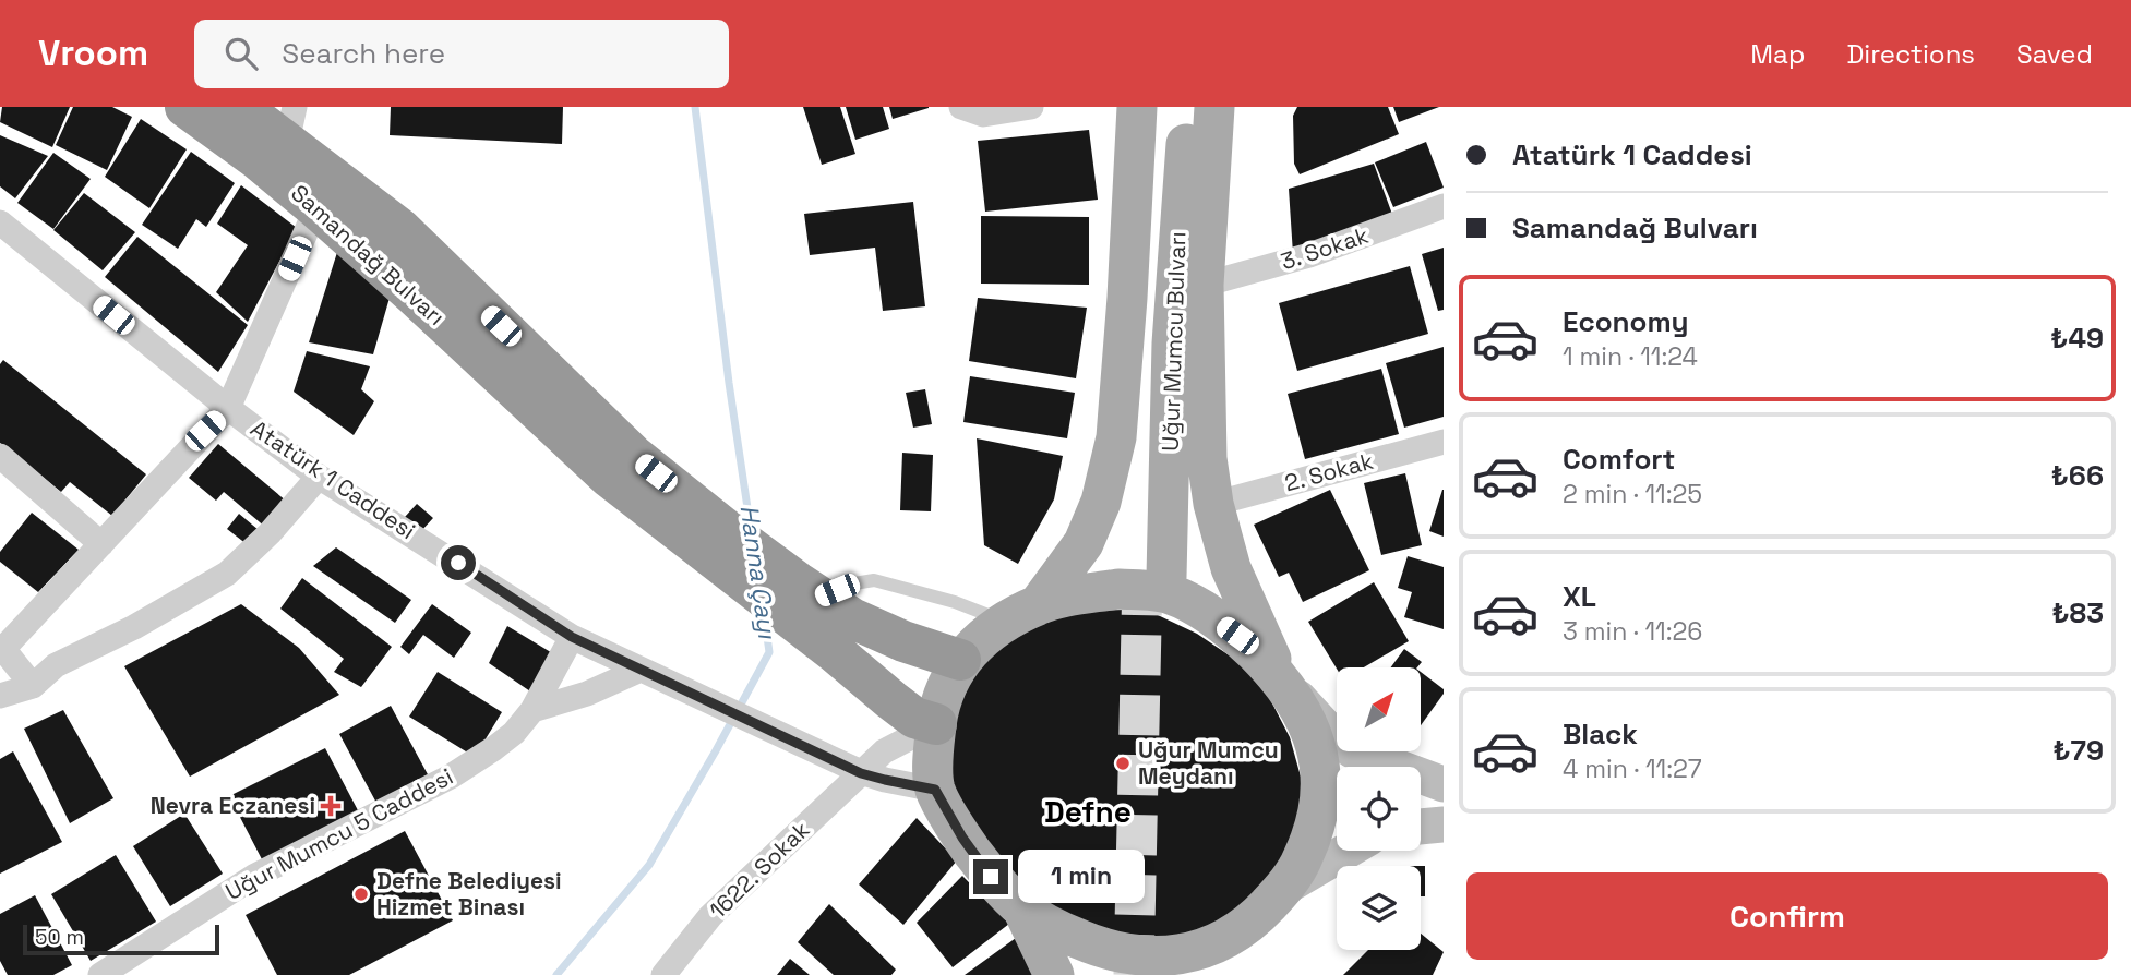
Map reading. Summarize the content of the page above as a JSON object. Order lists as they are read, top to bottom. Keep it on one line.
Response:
{"streets":{"highway":["Samandağ Bulvarı"],"main road":["Uğur Mumcu Bulvarı"],"street":["3. Sokak","2. Sokak","Atatürk 1 Caddesi","Uğur Mumcu 5 Caddesi","1622. Sokak"]},"crossings":[["Atatürk 1 Caddesi","Uğur Mumcu 5 Caddesi"],["Atatürk 1 Caddesi","1622. Sokak"]],"districts":["Defne"],"water":["Hanna Çayı"],"places":{"other":["Uğur Mumcu Meydanı","Defne Belediyesi Hizmet Binası"],"health":["Nevra Eczanesi"]},"scale_bar":"50 m","north":"top right","page":{"header":"Vroom","search":"Search here","nav":["Map","Directions","Saved"],"banner":["Atatürk 1 Caddesi","Samandağ Bulvarı"],"list":[{"name":"Economy","note":"1 min · 11:24","value":"₺49"},{"name":"Comfort","note":"2 min · 11:25","value":"₺66"},{"name":"XL","note":"3 min · 11:26","value":"₺83"},{"name":"Black","note":"4 min · 11:27","value":"₺79"}],"bubble":"1 min","buttons":"Confirm","scale":"50 m"}}
